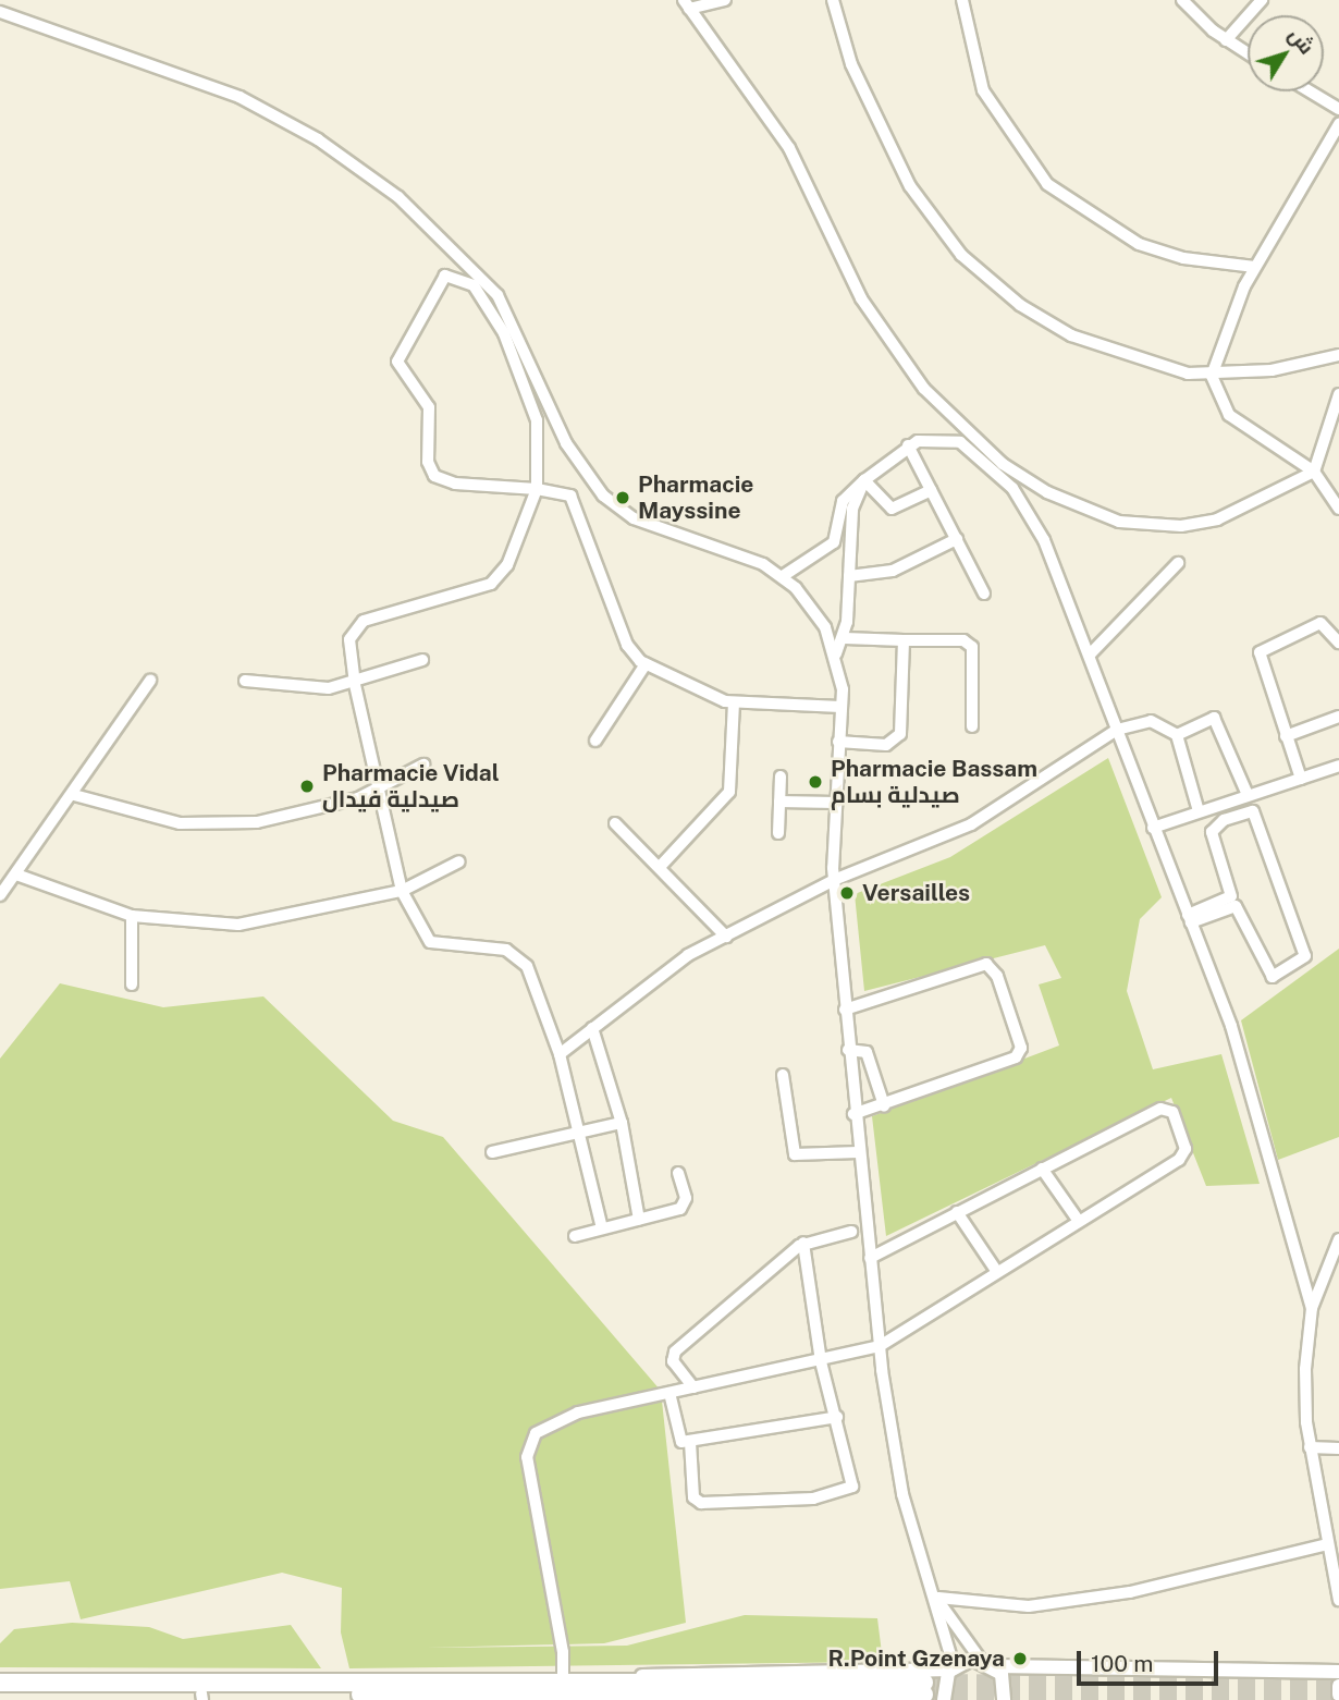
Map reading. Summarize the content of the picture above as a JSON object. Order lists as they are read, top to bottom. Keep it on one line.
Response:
{"places":["Pharmacie Mayssine","Pharmacie Bassam صيدلية بسام","Pharmacie Vidal صيدلية فيدال","Versailles","R.Point Gzenaya"],"scale_bar":"100 m","north":"top right"}
